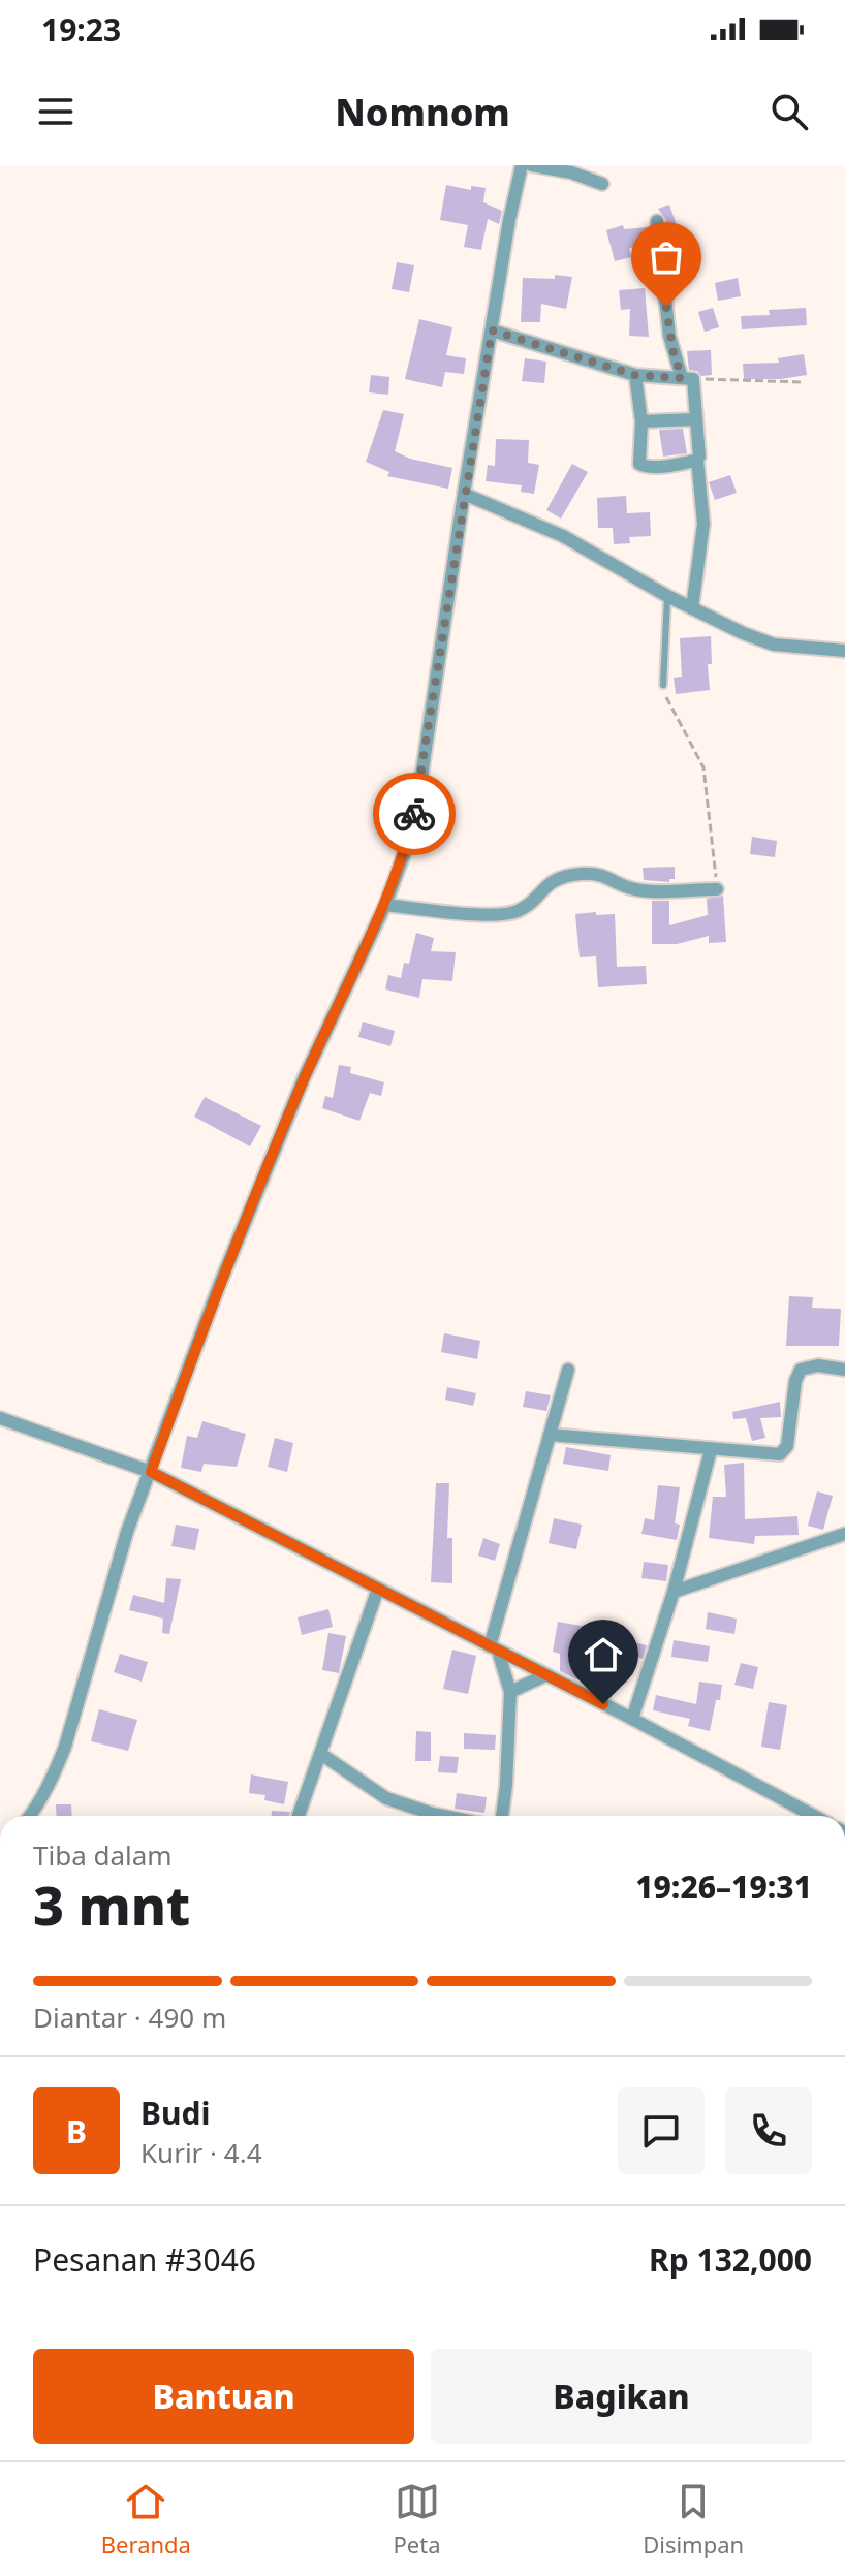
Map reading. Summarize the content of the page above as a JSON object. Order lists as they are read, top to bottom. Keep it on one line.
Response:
{"page":{"status":"19:23","header":"Nomnom","heading":["3 mnt","Tiba dalam","19:26–19:31"],"panel":["Budi","Kurir · 4.4","Pesanan #3046","Rp 132,000"],"bar":"Diantar · 490 m","round":"B","buttons":["Bantuan","Bagikan"],"tabs":["Beranda","Peta","Disimpan"]}}
